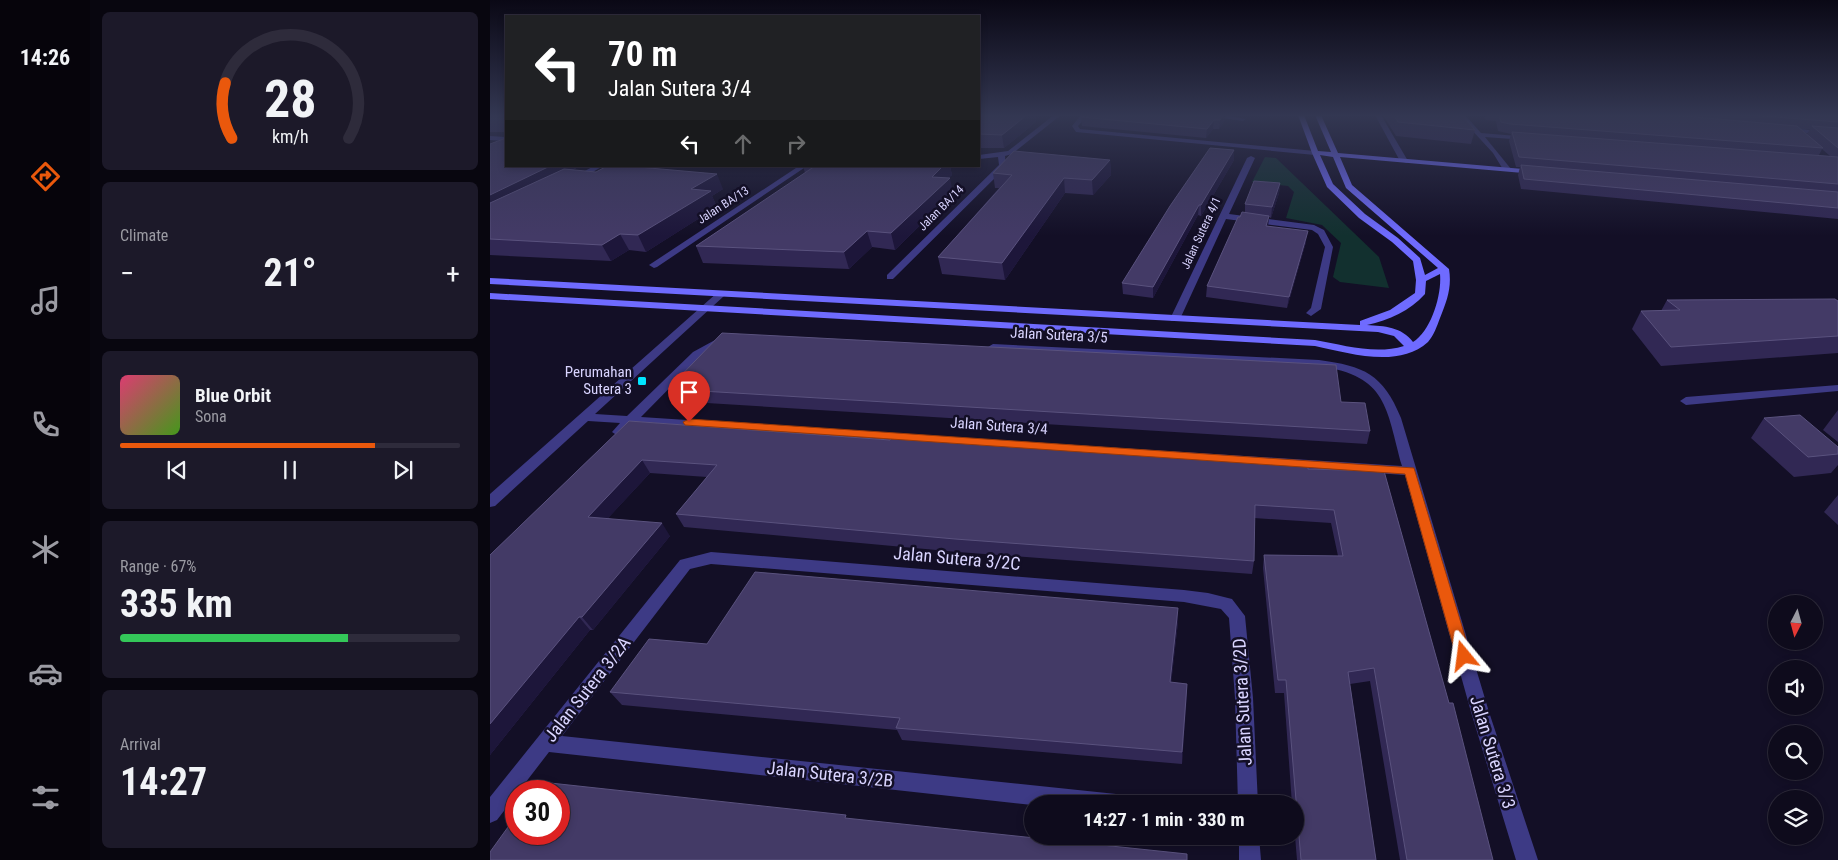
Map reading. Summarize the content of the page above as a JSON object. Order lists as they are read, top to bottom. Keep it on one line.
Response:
{"streets":{"street":["Jalan BA/13","Jalan BA/14","Jalan Sutera 4/1","Jalan Sutera 3/5","Jalan Sutera 3/4","Jalan Sutera 3/2C","Jalan Sutera 3/2A","Jalan Sutera 3/2D","Jalan Sutera 3/3","Jalan Sutera 3/2B"]},"crossings":[["Jalan Sutera 3/5","Jalan Sutera 3/3"],["Jalan Sutera 3/4","Jalan Sutera 3/3"],["Jalan Sutera 3/2C","Jalan Sutera 3/2A"],["Jalan Sutera 3/2C","Jalan Sutera 3/2D"],["Jalan Sutera 3/2A","Jalan Sutera 3/2B"]],"places":{"transit":["Perumahan Sutera 3"]},"north":"bottom","page":{"tabs":"14:26","turn":["70 m","Jalan Sutera 3/4"],"tile":["Climate",["Range · 67%","335 km"],["Arrival","14:27"]],"heat":["−","21°","+"],"song":["Blue Orbit","Sona"],"limit":"30","trip":"14:27 · 1 min · 330 m","gauge":["28","km/h"]}}
